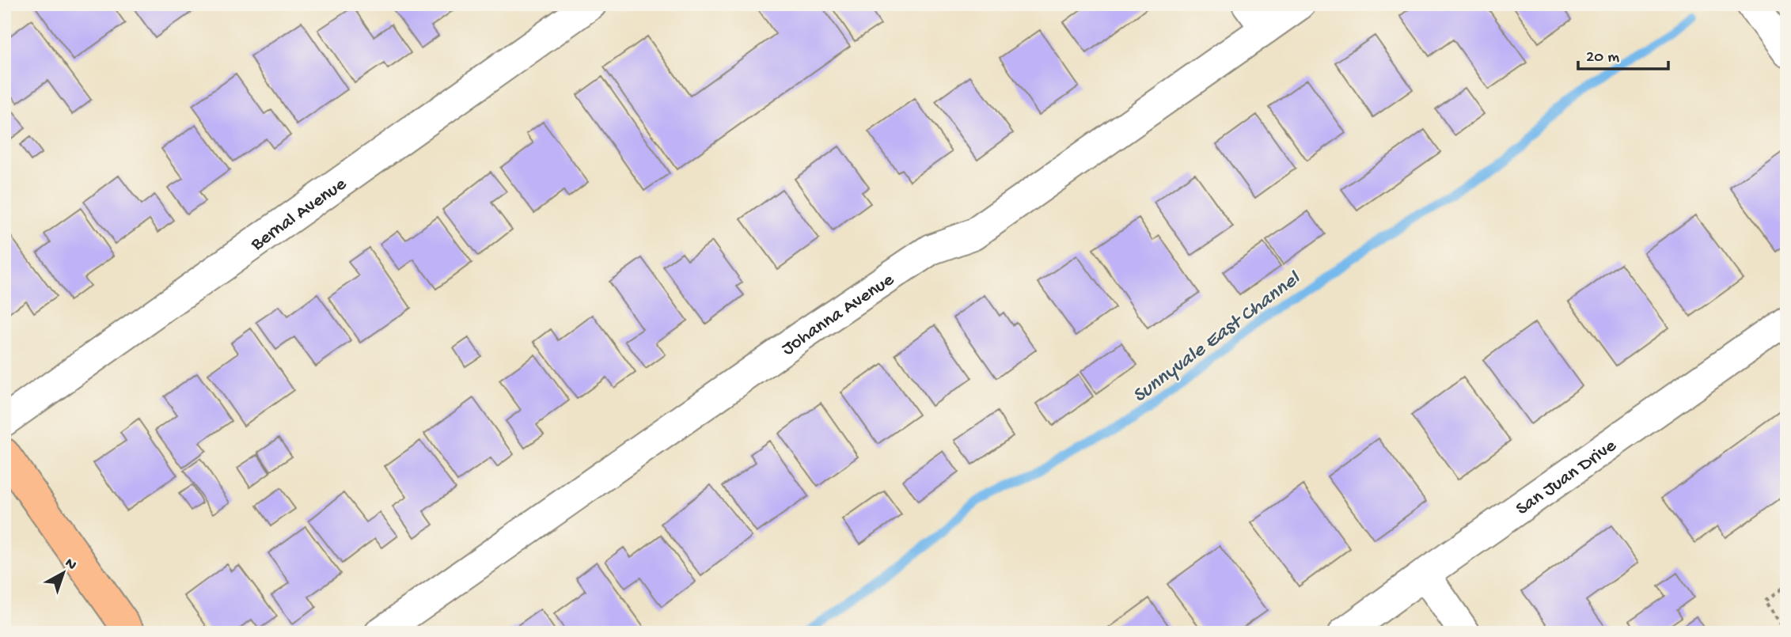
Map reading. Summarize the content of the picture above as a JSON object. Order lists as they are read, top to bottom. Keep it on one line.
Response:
{"streets":{"street":["Bernal Avenue","Johanna Avenue","San Juan Drive"]},"water":["Sunnyvale East Channel"],"scale_bar":"20 m","north":"top right"}
